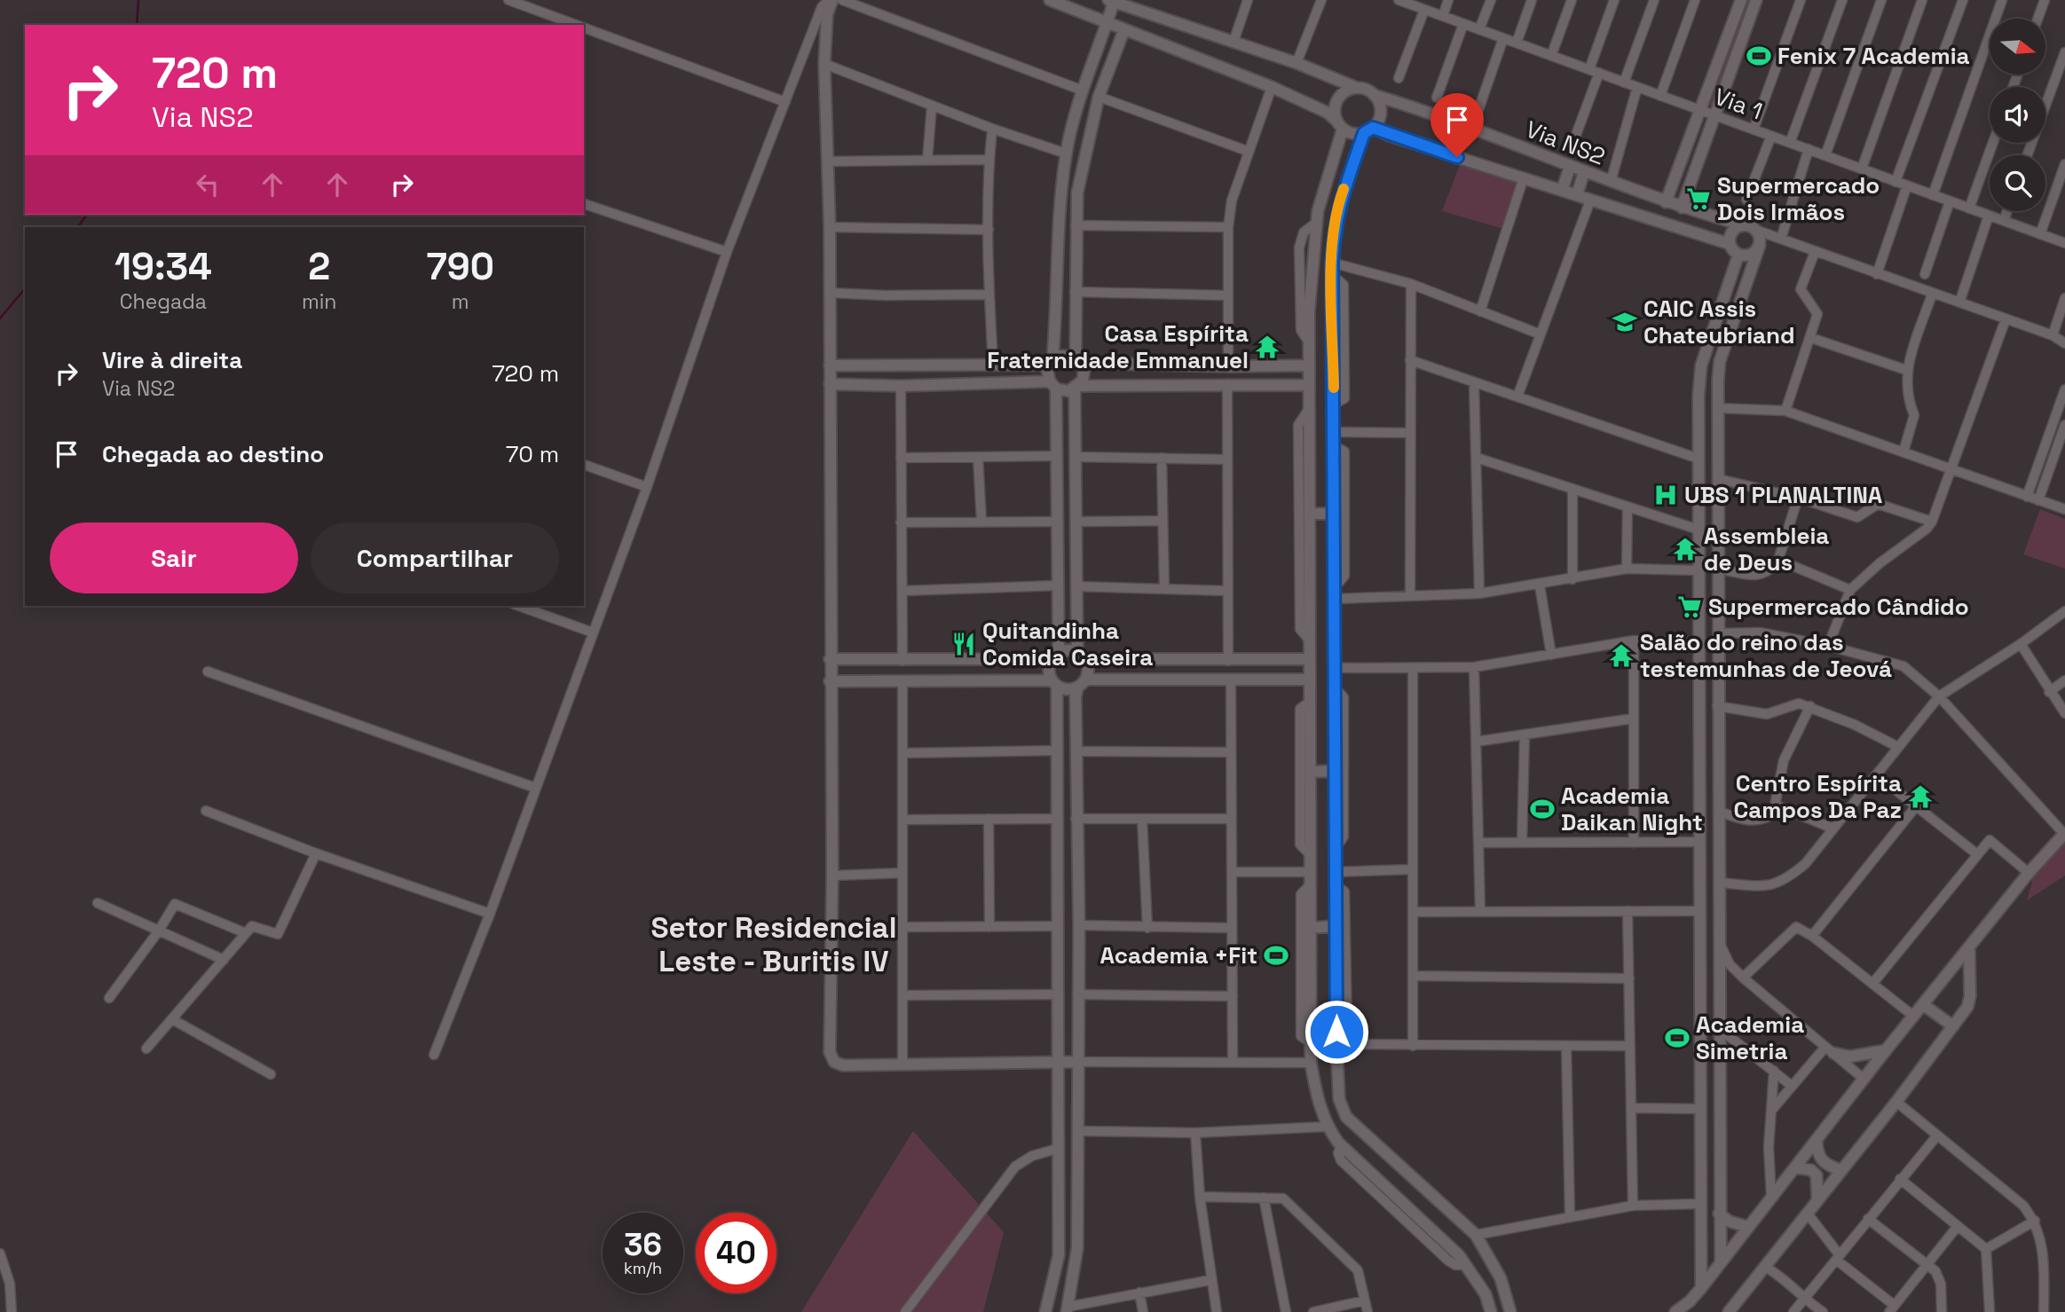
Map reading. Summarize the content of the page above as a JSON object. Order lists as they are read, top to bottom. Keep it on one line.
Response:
{"streets":{"street":["Via 1","Via NS2"]},"districts":["Setor Residencial Leste - Buritis IV"],"places":{"sports":["Fenix 7 Academia","Academia Daikan Night","Academia +Fit","Academia Simetria"],"supermarket":["Supermercado Dois Irmãos","Supermercado Cândido"],"school or university":["CAIC Assis Chateubriand"],"temple":["Casa Espírita Fraternidade Emmanuel","Assembleia de Deus","Salão do reino das testemunhas de Jeová","Centro Espírita Campos Da Paz"],"hospital":["UBS 1 PLANALTINA"],"restaurant":["Quitandinha Comida Caseira"]},"north":"right","page":{"turn":["720 m","Via NS2"],"eta":["19:34","Chegada","2","min","790","m"],"list":[{"name":"Vire à direita","note":"Via NS2","value":"720 m"},{"name":"Chegada ao destino","value":"70 m"}],"buttons":["Sair","Compartilhar"],"speed":"36 km/h","limit":"40"}}
